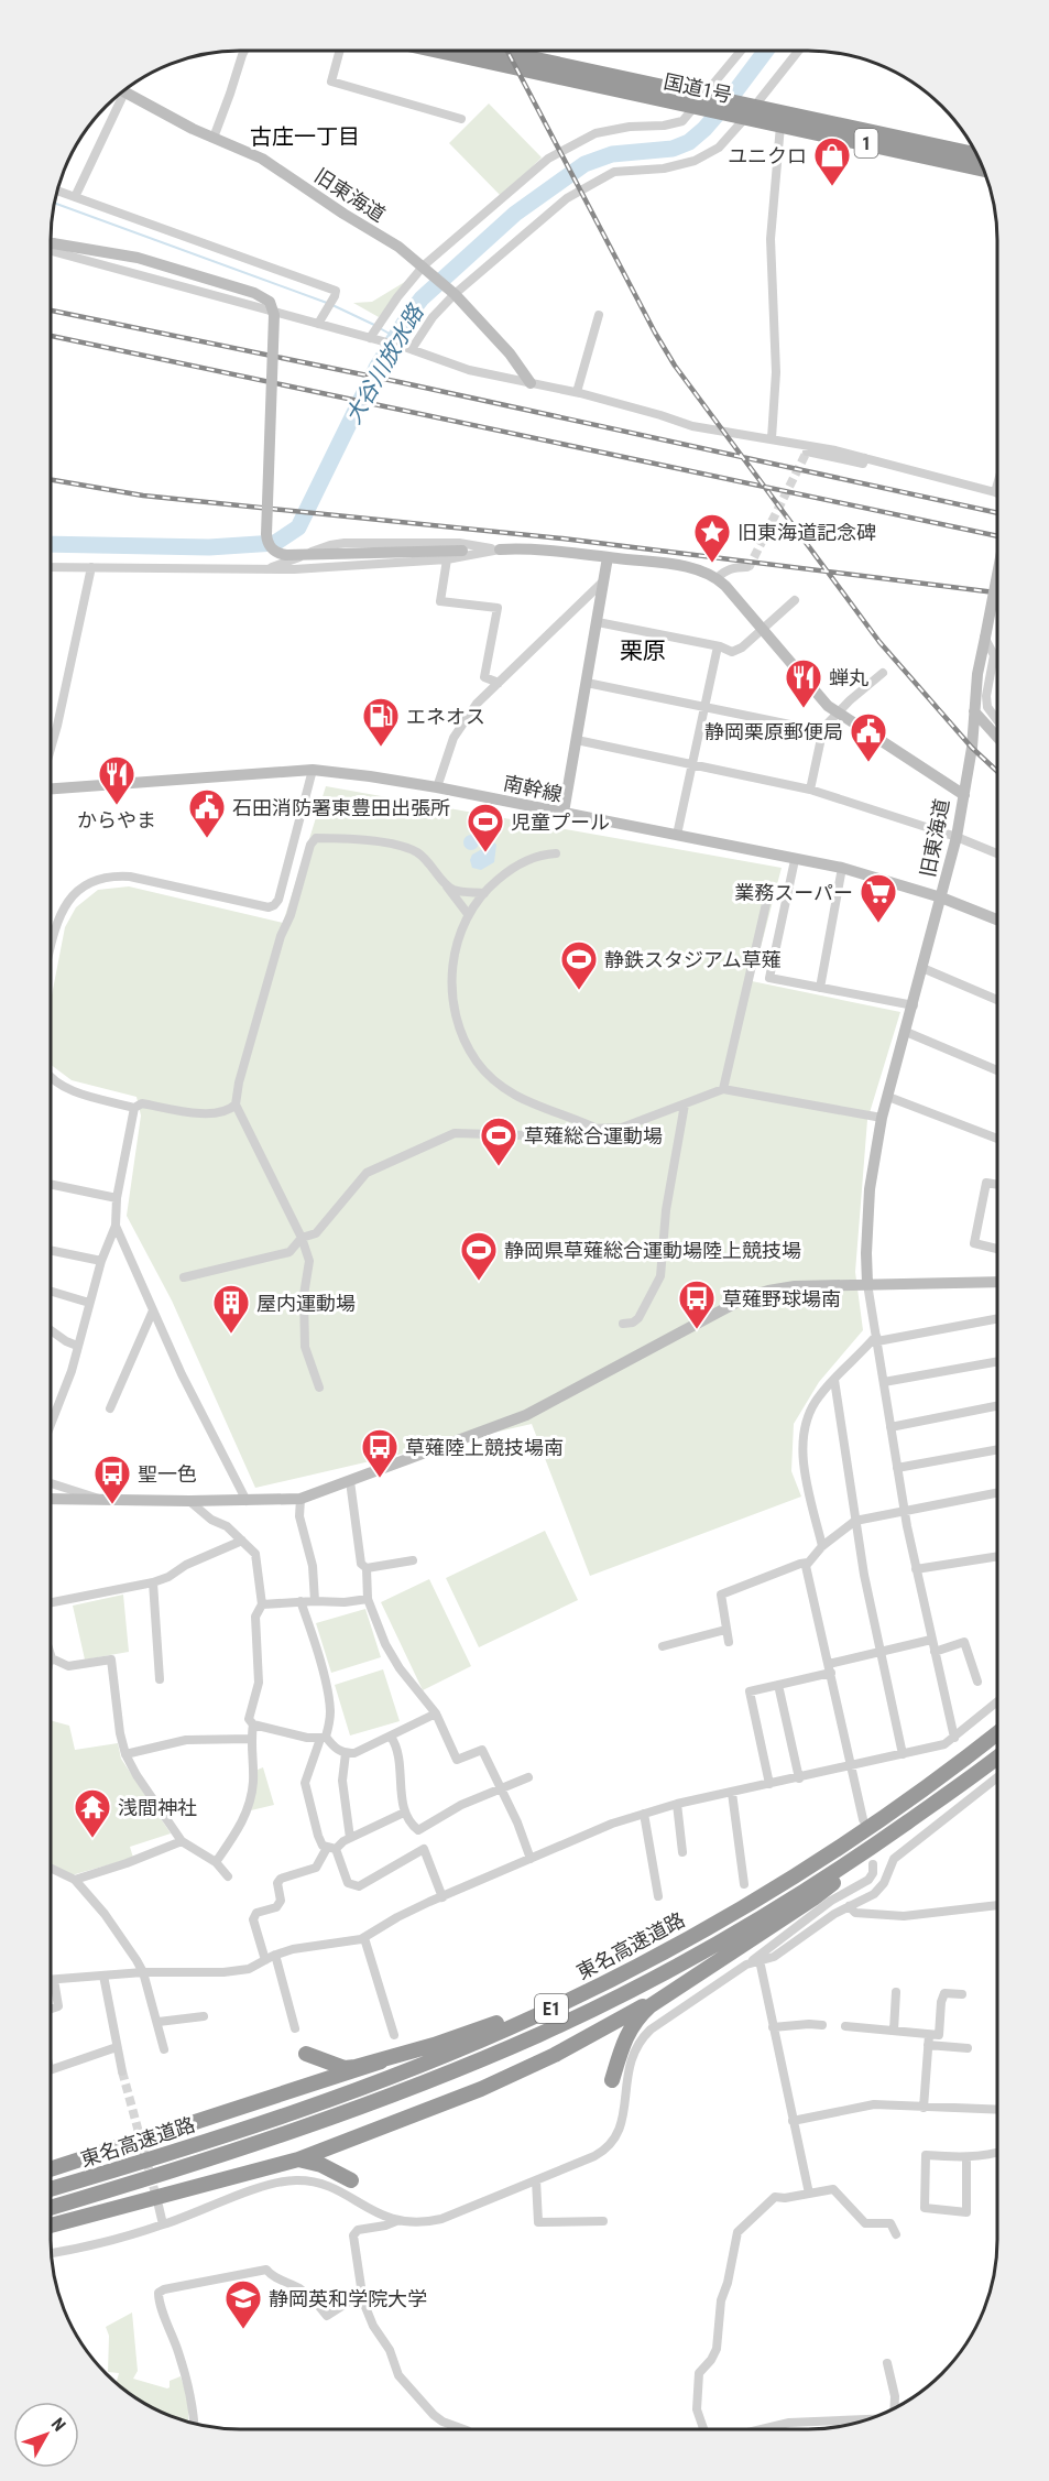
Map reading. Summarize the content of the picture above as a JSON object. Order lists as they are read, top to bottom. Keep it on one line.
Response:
{"streets":{"highway":["国道1号","1","東名高速道路","E1"],"street":["旧東海道","南幹線"]},"crossings":[["旧東海道","南幹線"]],"districts":["古庄一丁目","栗原"],"water":["大谷川放水路"],"places":{"shop":["ユニクロ"],"place":["旧東海道記念碑"],"restaurant":["蝉丸","からやま"],"fuel station":["エネオス"],"public building":["静岡栗原郵便局","石田消防署東豊田出張所"],"sports":["児童プール","静鉄スタジアム草薙","草薙総合運動場","静岡県草薙総合運動場陸上競技場"],"supermarket":["業務スーパー"],"bus stop":["草薙野球場南","草薙陸上競技場南","聖一色"],"building":["屋内運動場"],"temple":["浅間神社"],"school or university":["静岡英和学院大学"]},"north":"top right"}
